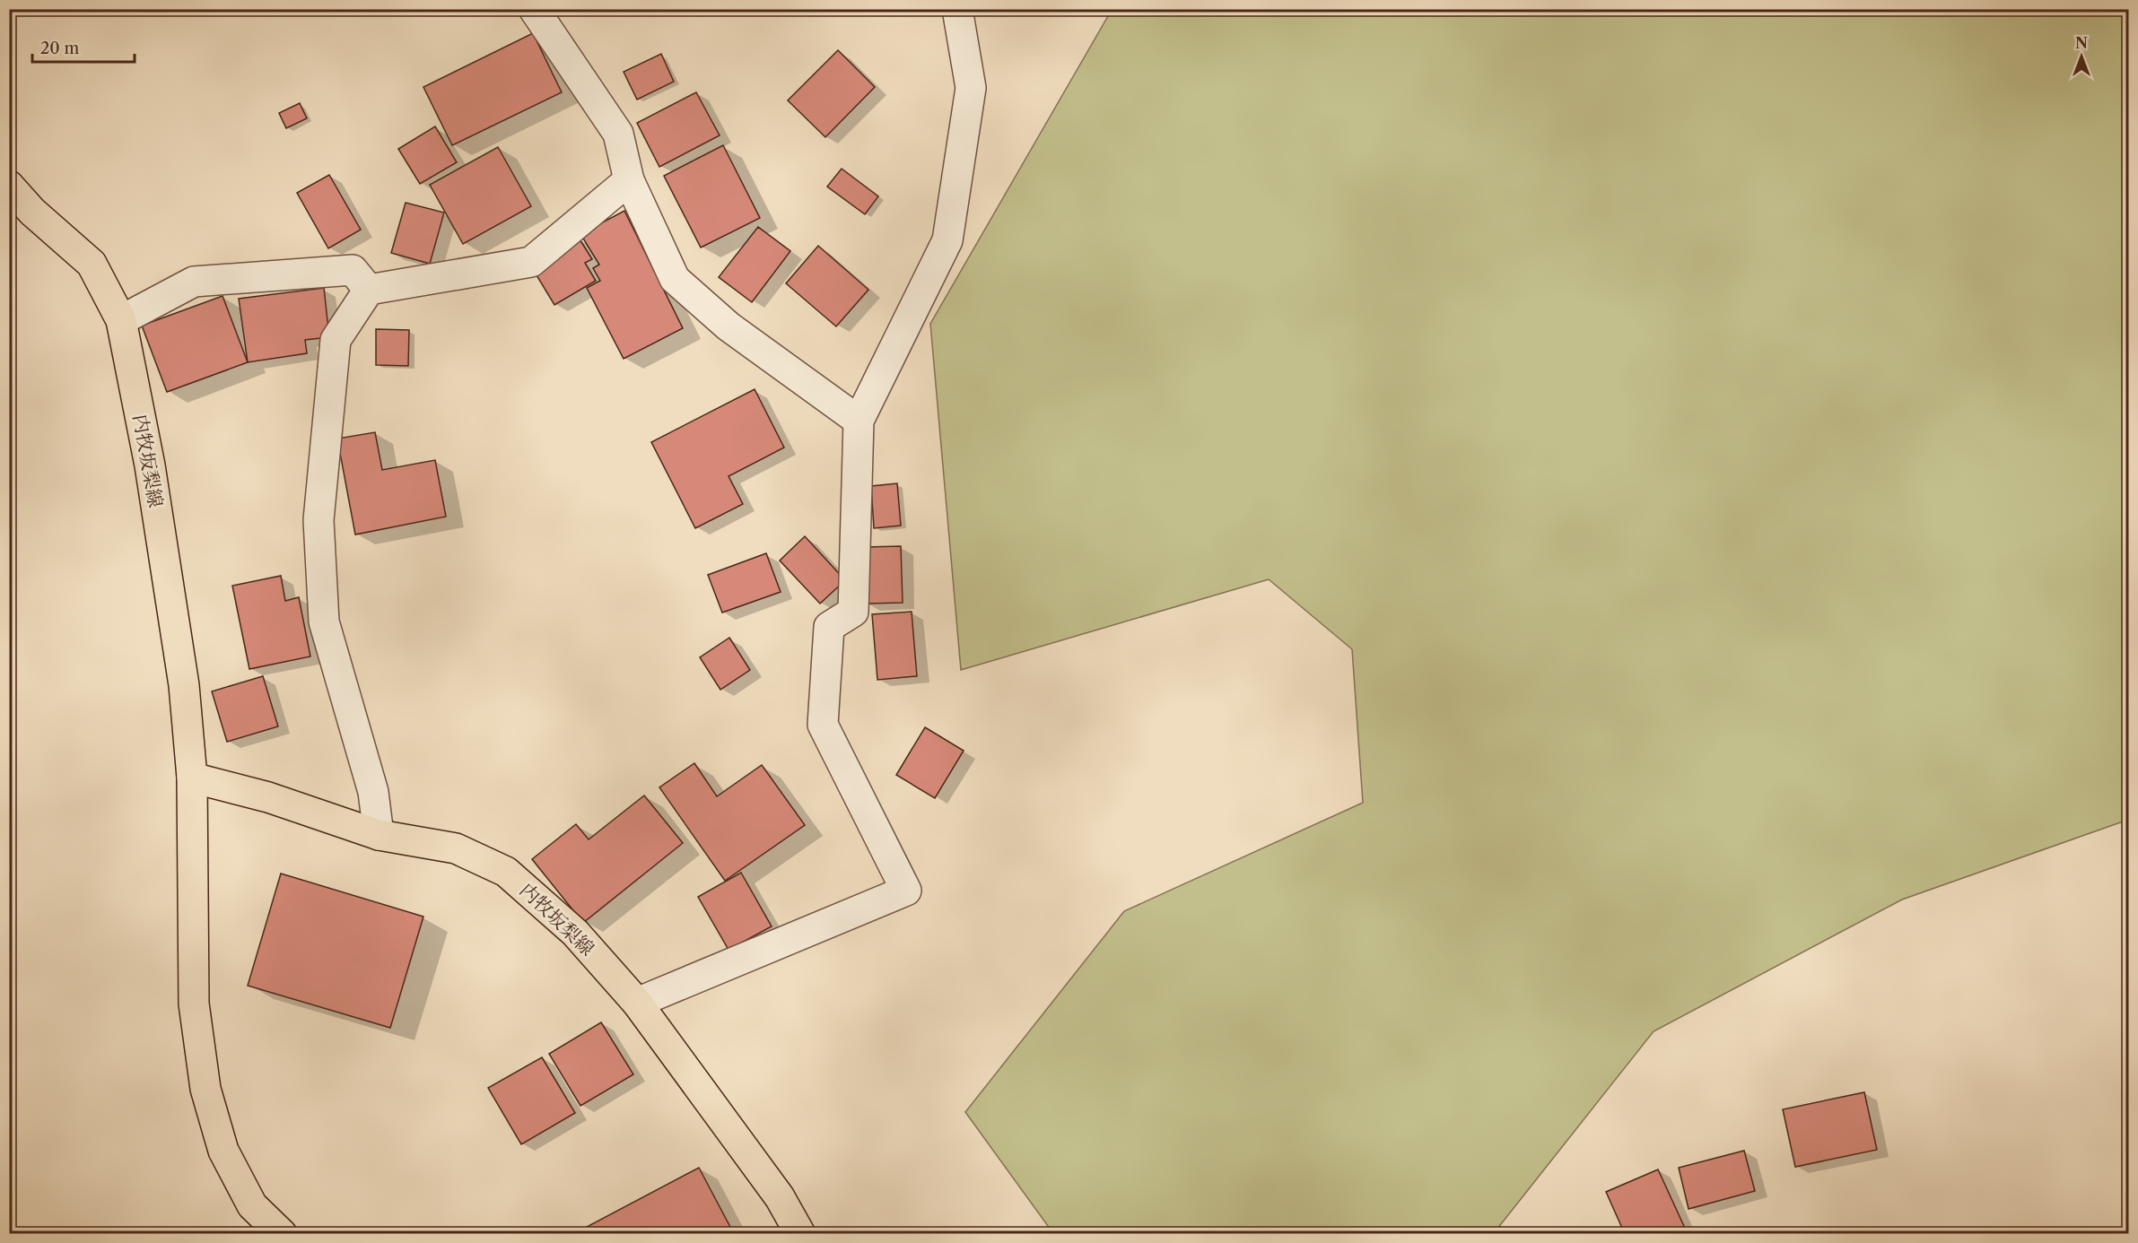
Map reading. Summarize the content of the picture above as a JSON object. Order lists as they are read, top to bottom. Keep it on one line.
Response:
{"streets":{"main road":["内牧坂梨線"]},"scale_bar":"20 m","north":"top"}
